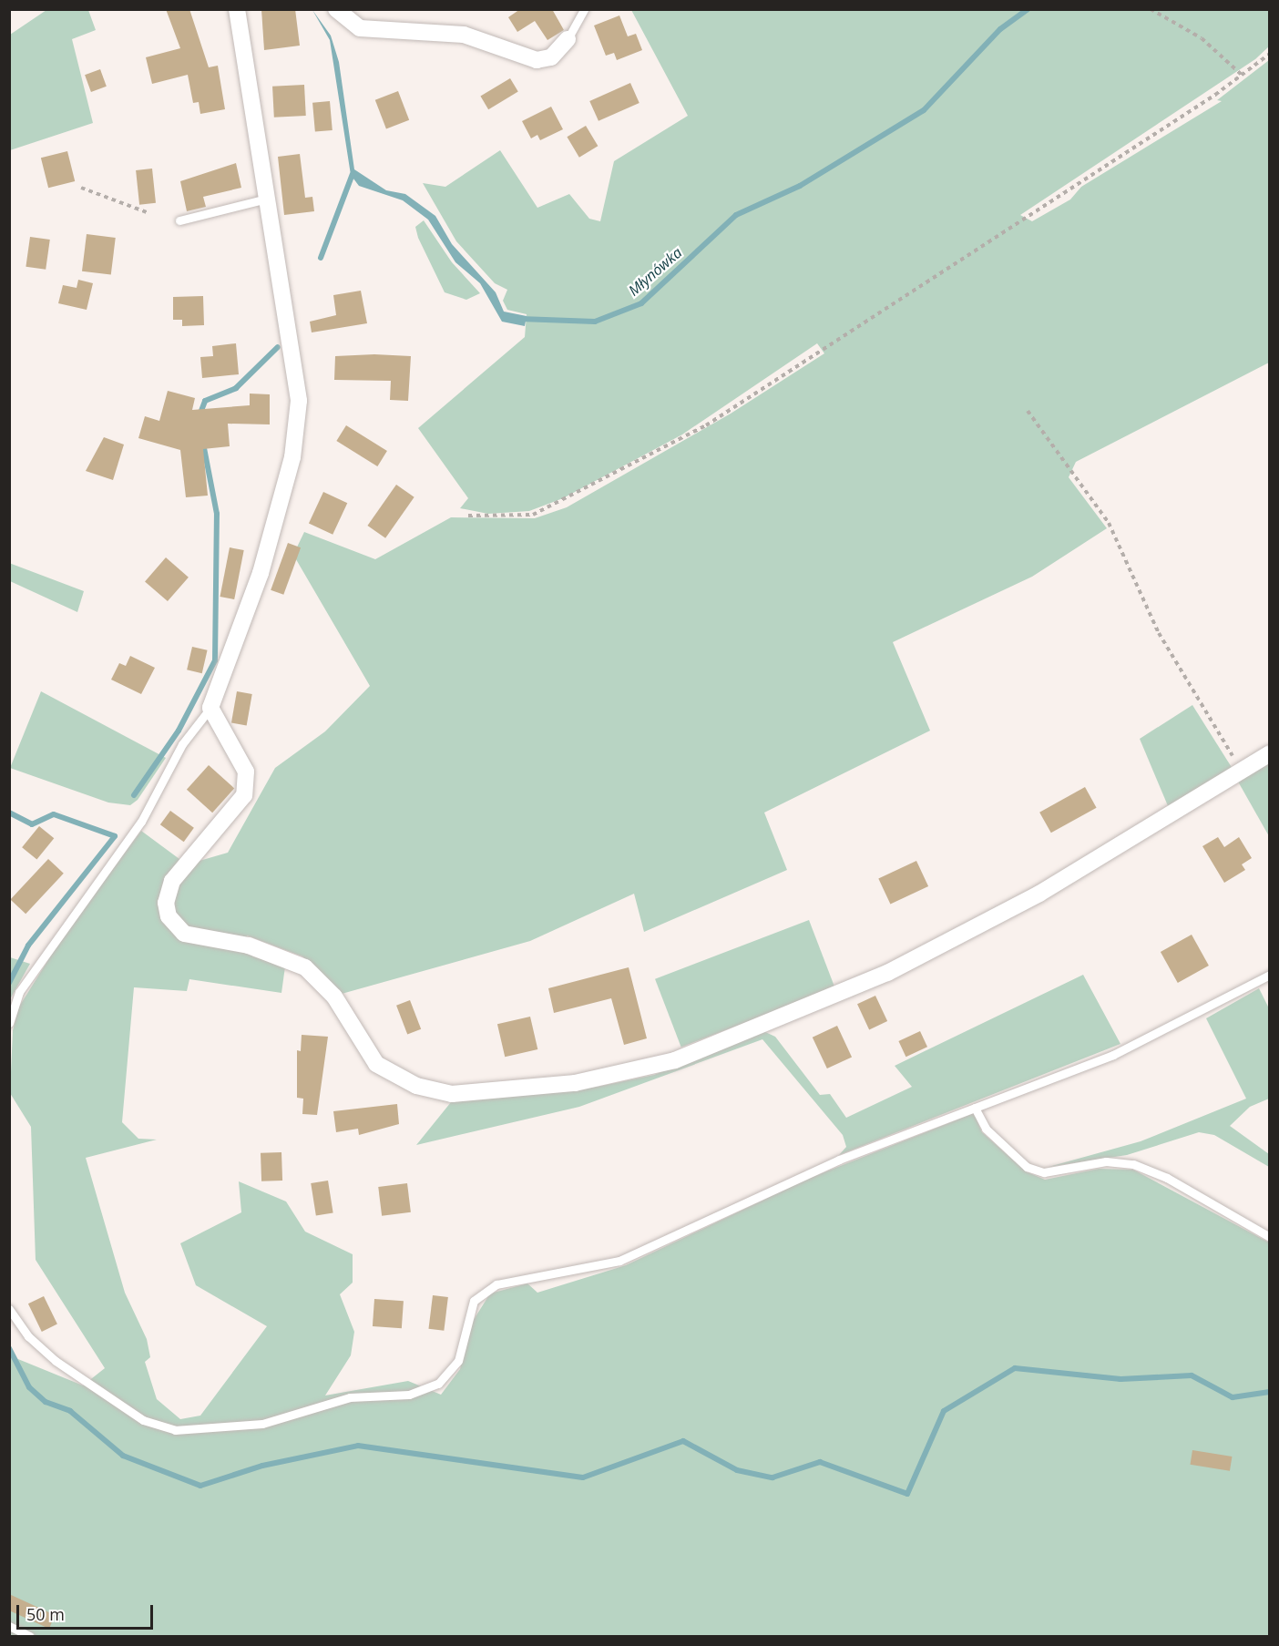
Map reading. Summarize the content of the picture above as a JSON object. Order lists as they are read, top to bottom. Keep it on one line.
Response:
{"water":["Młynówka"],"scale_bar":"50 m"}
